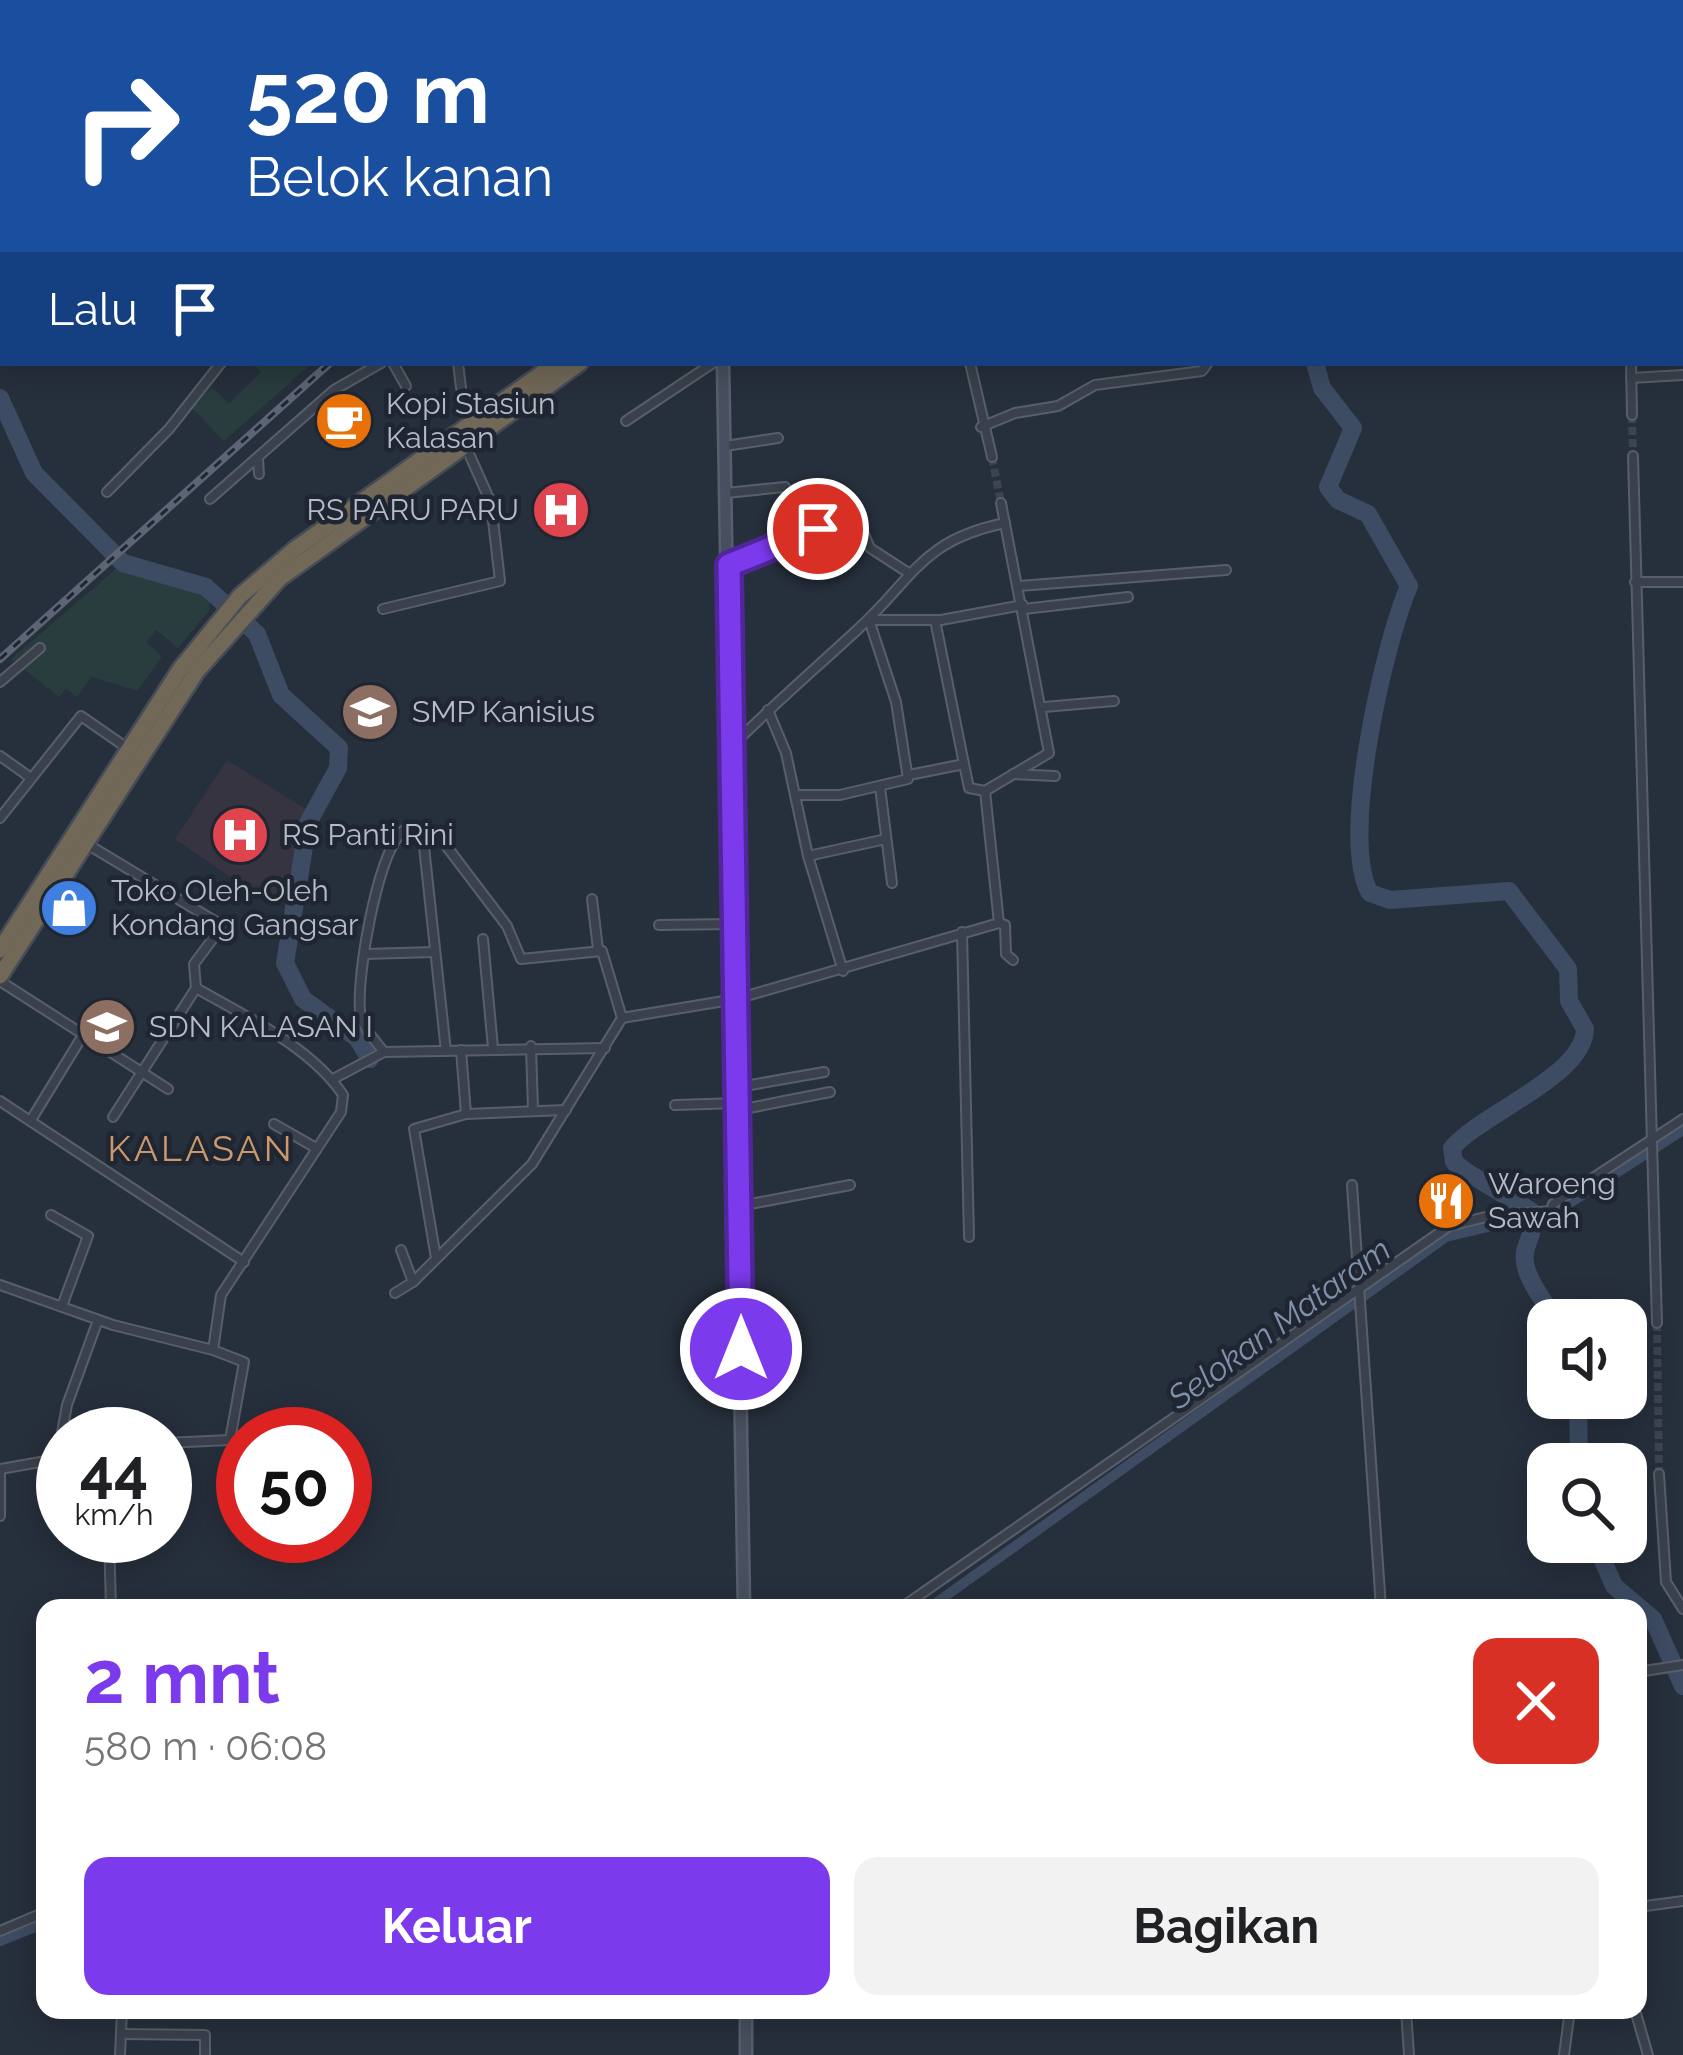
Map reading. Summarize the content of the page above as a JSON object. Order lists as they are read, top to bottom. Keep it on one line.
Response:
{"districts":["KALASAN"],"water":["Selokan Mataram"],"places":{"cafe":["Kopi Stasiun Kalasan"],"hospital":["RS PARU PARU","RS Panti Rini"],"school or university":["SMP Kanisius","SDN KALASAN I"],"shop":["Toko Oleh-Oleh Kondang Gangsar"],"restaurant":["Waroeng Sawah"]},"page":{"turn":["520 m","Belok kanan"],"then":"Lalu","speed":"44 km/h","limit":"50","heading":["2 mnt","580 m · 06:08"],"buttons":["Keluar","Bagikan"]}}
